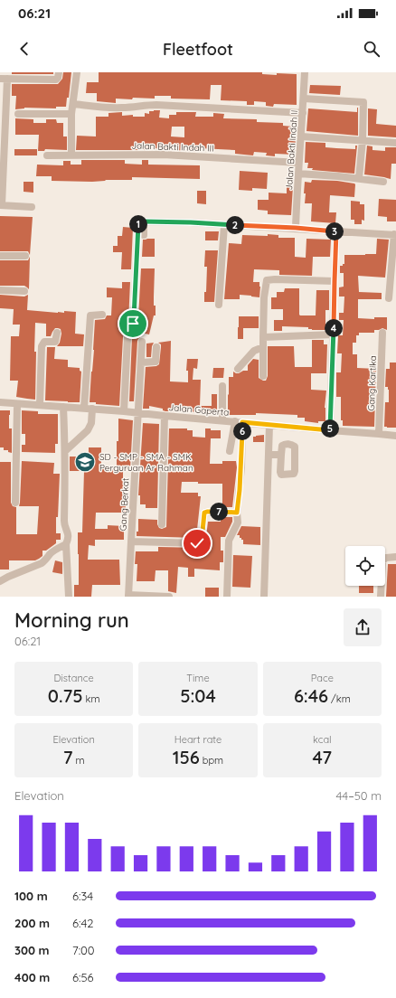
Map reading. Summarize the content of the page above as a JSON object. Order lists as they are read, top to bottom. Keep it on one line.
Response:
{"streets":{"street":["Jalan Bakti Indah III","Jalan Bakti Indah II","Gang Kartika","Jalan Gaperta","Gang Berkat"]},"crossings":[["Jalan Bakti Indah III","Jalan Bakti Indah II"],["Gang Kartika","Jalan Gaperta"],["Jalan Gaperta","Gang Berkat"]],"places":{"school or university":["SD - SMP - SMA - SMK Perguruan Ar Rahman"]},"page":{"status":"06:21","header":"Fleetfoot","pins":["1","2","3","4","5","6","7"],"heading":["Morning run","06:21"],"stats":[["Distance","0.75 km"],["Time","5:04"],["Pace","6:46 /km"],["Elevation","7 m"],["Heart rate","156 bpm"],["kcal","47"]],"chart":["Elevation","44–50 m"],"list":[{"name":"100 m","note":"6:34"},{"name":"200 m","note":"6:42"},{"name":"300 m","note":"7:00"},{"name":"400 m","note":"6:56"}]}}
